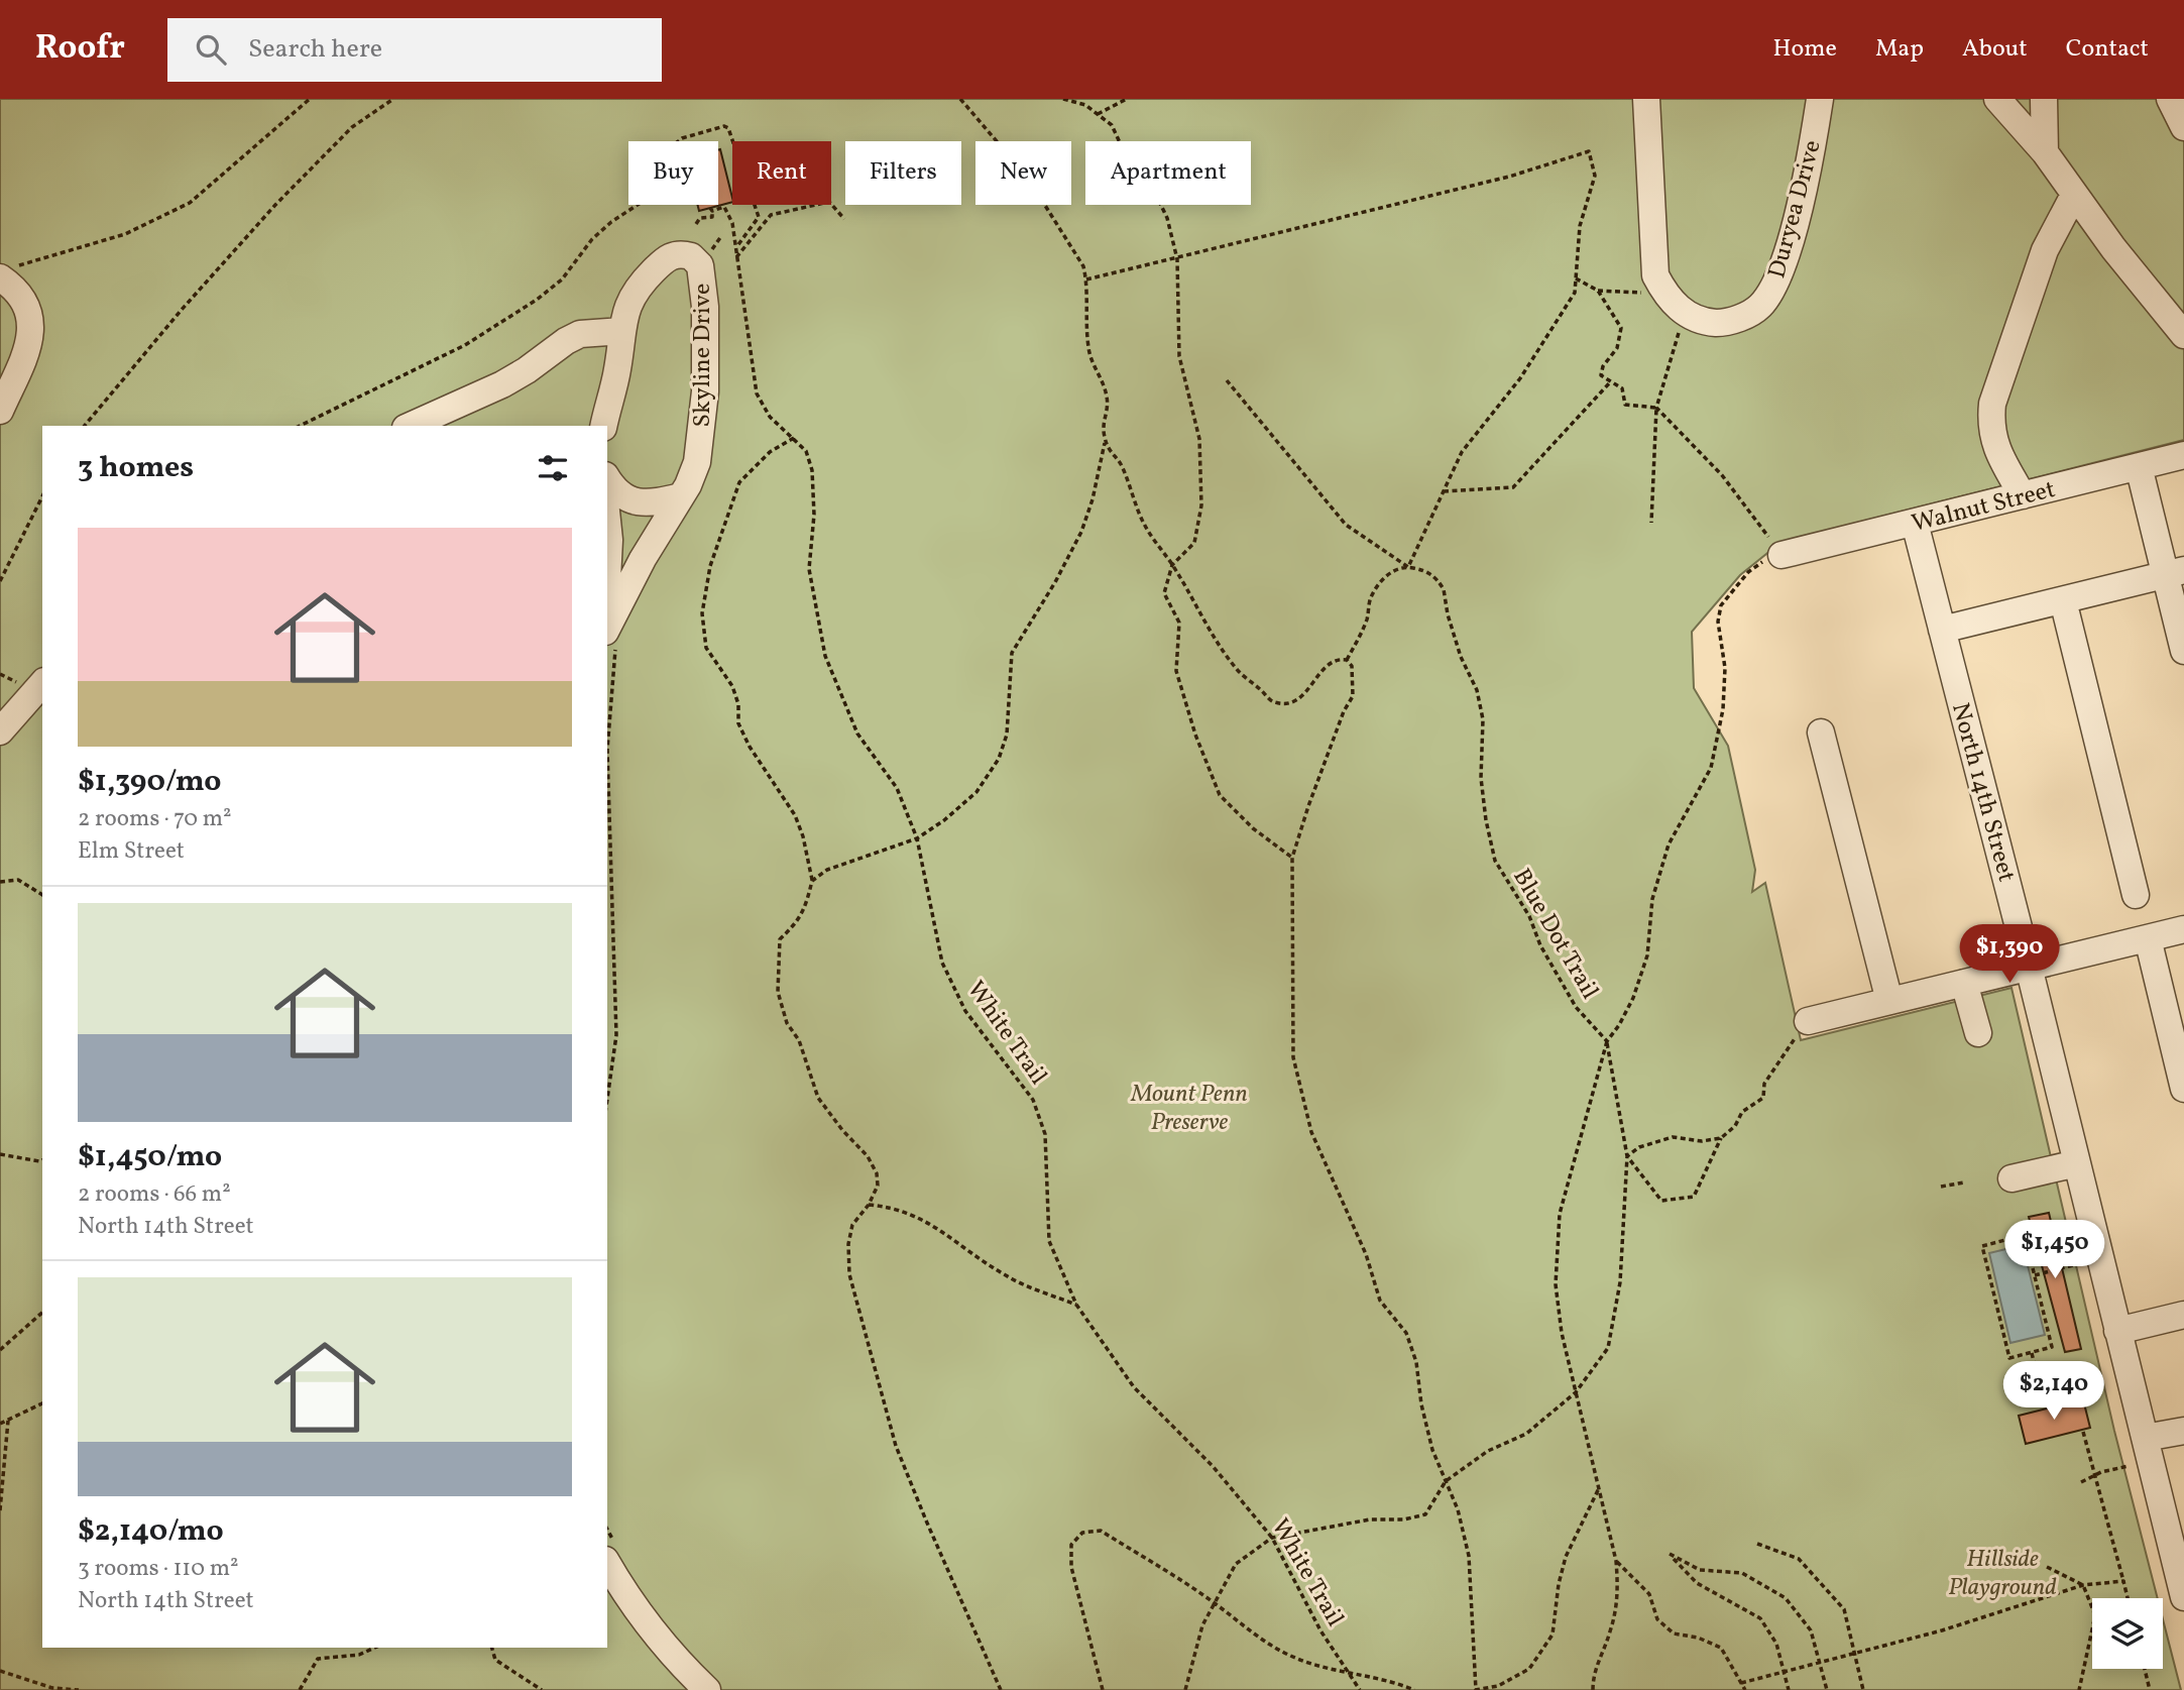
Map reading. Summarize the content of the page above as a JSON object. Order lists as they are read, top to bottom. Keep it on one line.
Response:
{"streets":{"street":["Duryea Drive","Skyline Drive","Walnut Street","North 14th Street"],"path":["Blue Dot Trail","White Trail"]},"crossings":[["Walnut Street","North 14th Street"],["Walnut Street","Blue Dot Trail"]],"parks":["Mount Penn Preserve","Hillside Playground"],"page":{"header":"Roofr","search":"Search here","nav":["Home","Map","About","Contact"],"chip":["Buy","Rent","Filters","New","Apartment"],"heading":"3 homes","list":[{"name":"$1,390/mo","note":"2 rooms · 70 m² · Elm Street"},{"name":"$1,450/mo","note":"2 rooms · 66 m² · North 14th Street"},{"name":"$2,140/mo","note":"3 rooms · 110 m² · North 14th Street"}],"price":["$1,390","$1,450","$2,140"]}}
